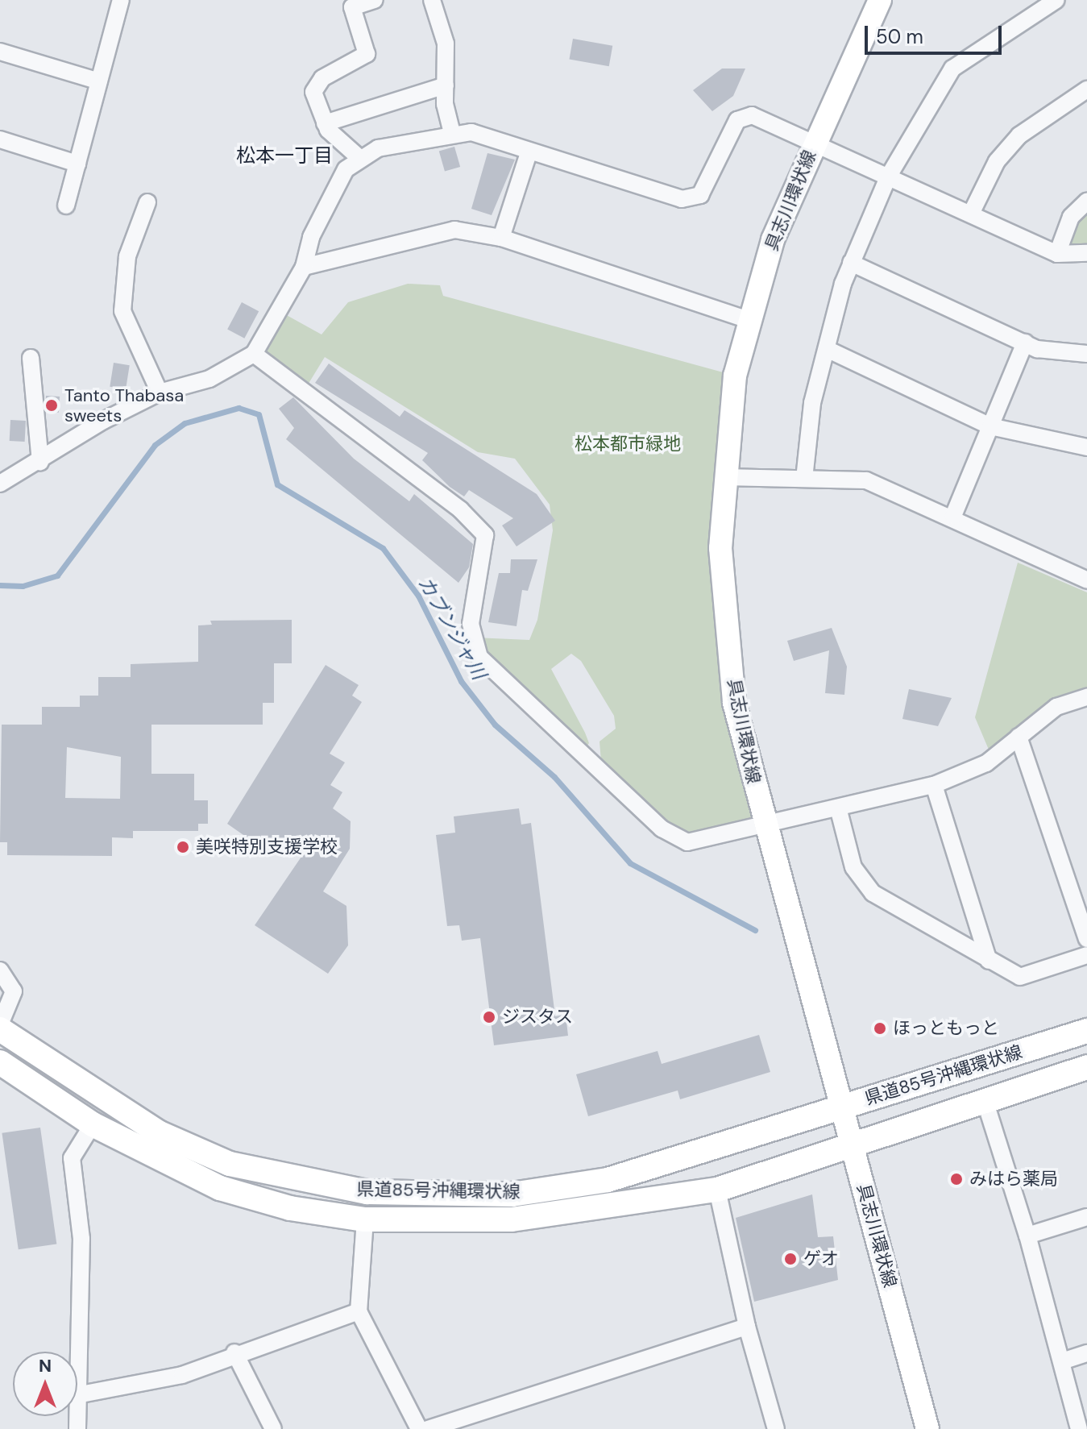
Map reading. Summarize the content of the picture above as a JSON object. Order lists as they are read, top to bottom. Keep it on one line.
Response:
{"streets":{"main road":["具志川環状線","県道85号沖縄環状線"]},"crossings":[["具志川環状線","県道85号沖縄環状線"]],"districts":["松本一丁目"],"water":["カブンジャ川"],"parks":["松本都市緑地"],"places":["Tanto Thabasa sweets","美咲特別支援学校","ジスタス","ほっともっと","みはら薬局","ゲオ"],"scale_bar":"50 m","north":"top"}
